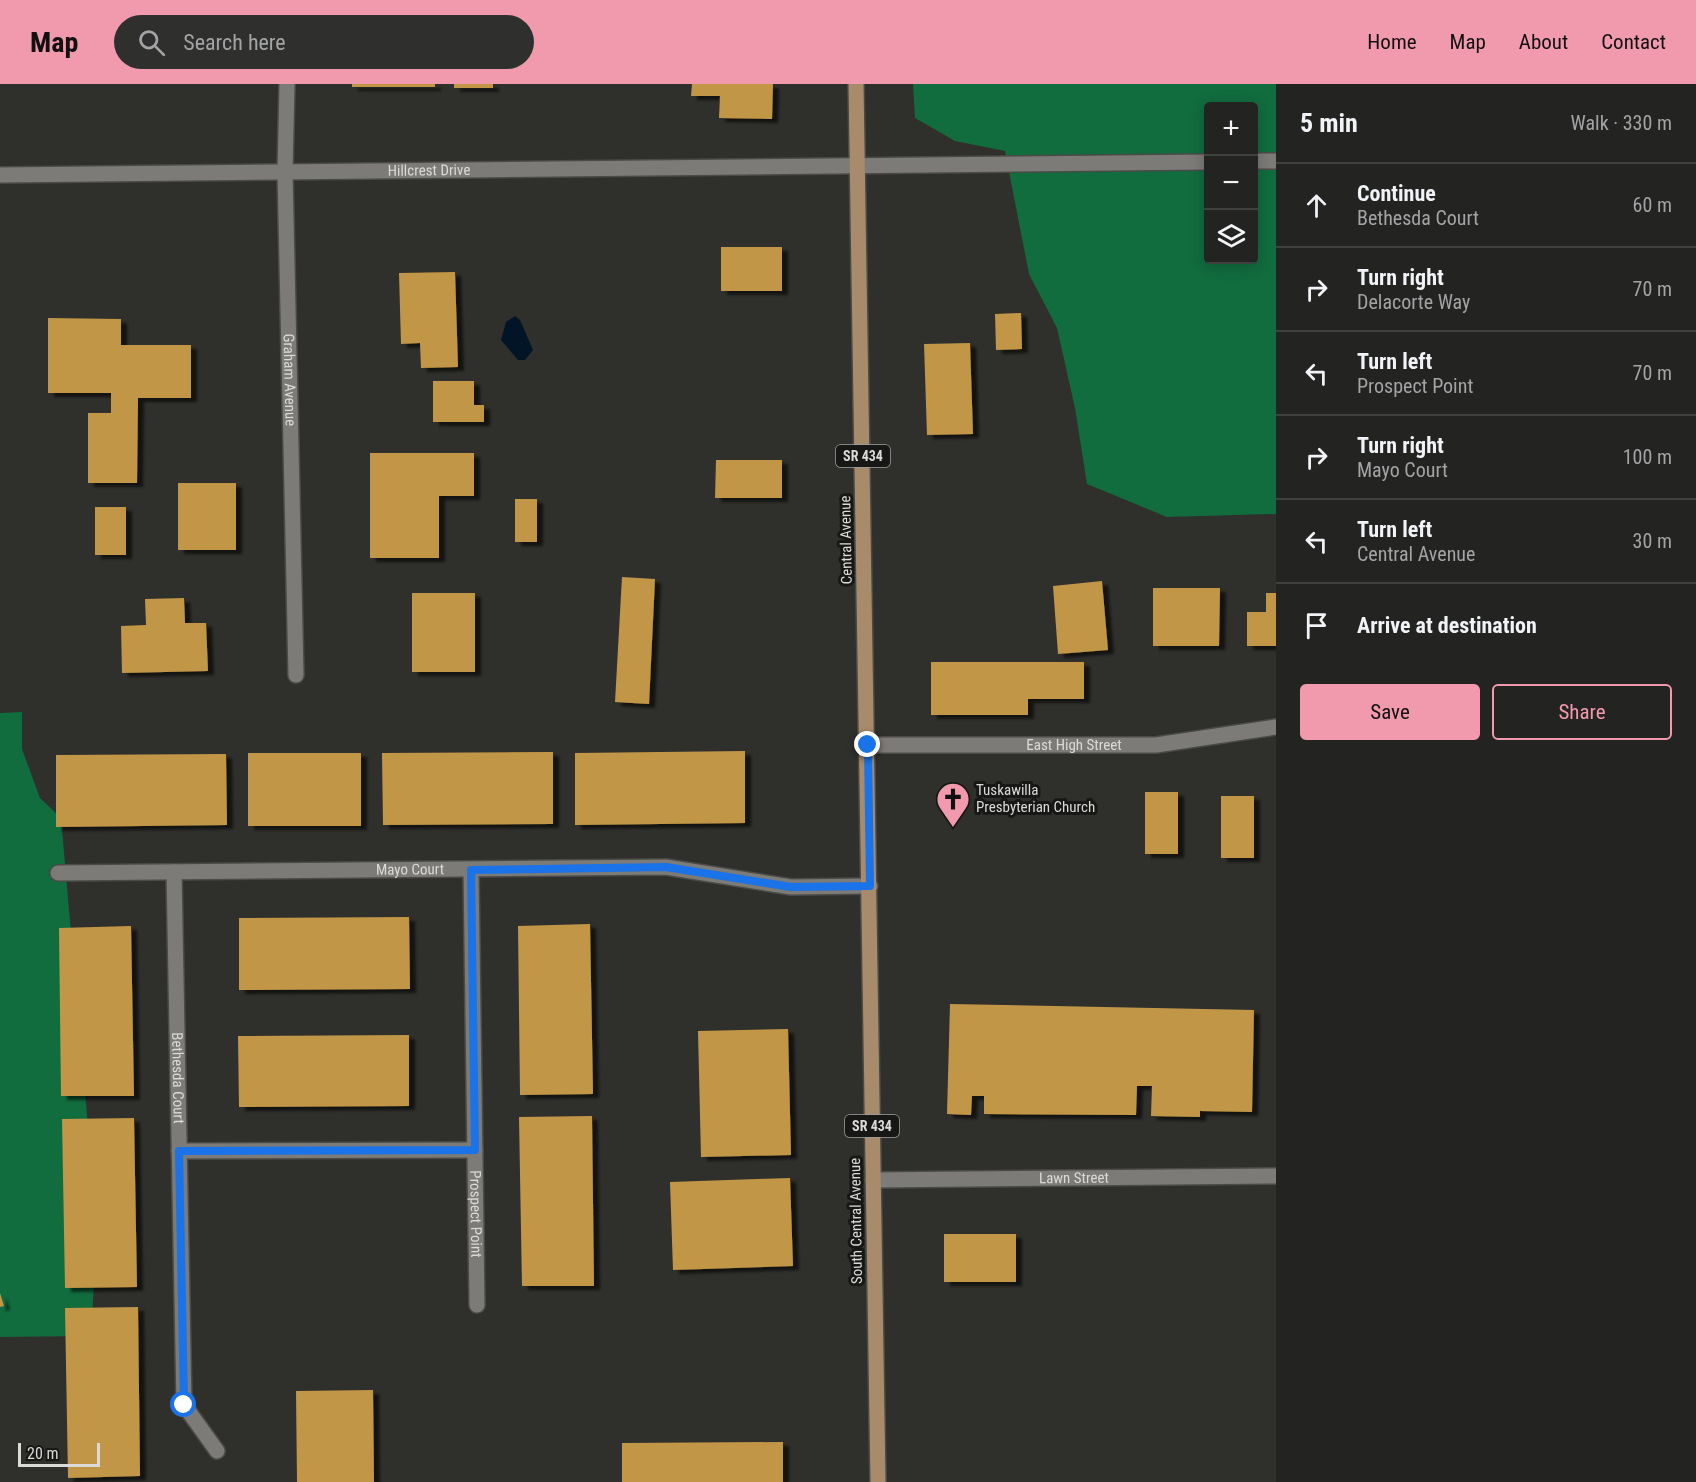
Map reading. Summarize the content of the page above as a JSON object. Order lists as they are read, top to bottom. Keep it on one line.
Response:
{"streets":{"main road":["SR 434","Central Avenue","South Central Avenue"],"street":["Hillcrest Drive","Graham Avenue","East High Street","Mayo Court","Bethesda Court","Lawn Street","Prospect Point"]},"crossings":[["Hillcrest Drive","Graham Avenue"],["Hillcrest Drive","Central Avenue"],["Central Avenue","East High Street"],["Central Avenue","Mayo Court"],["Central Avenue","South Central Avenue"],["Mayo Court","Bethesda Court"],["Mayo Court","Prospect Point"],["Lawn Street","South Central Avenue"]],"places":{"church":["Tuskawilla Presbyterian Church"]},"scale_bar":"20 m","page":{"header":"Map","search":"Search here","nav":["Home","Map","About","Contact"],"heading":["5 min","Walk · 330 m"],"map_buttons":["+","−"],"list":[["Continue","Bethesda Court","60 m"],["Turn right","Delacorte Way","70 m"],["Turn left","Prospect Point","70 m"],["Turn right","Mayo Court","100 m"],["Turn left","Central Avenue","30 m"],"Arrive at destination"],"buttons":["Save","Share"],"scale":"20 m"}}
